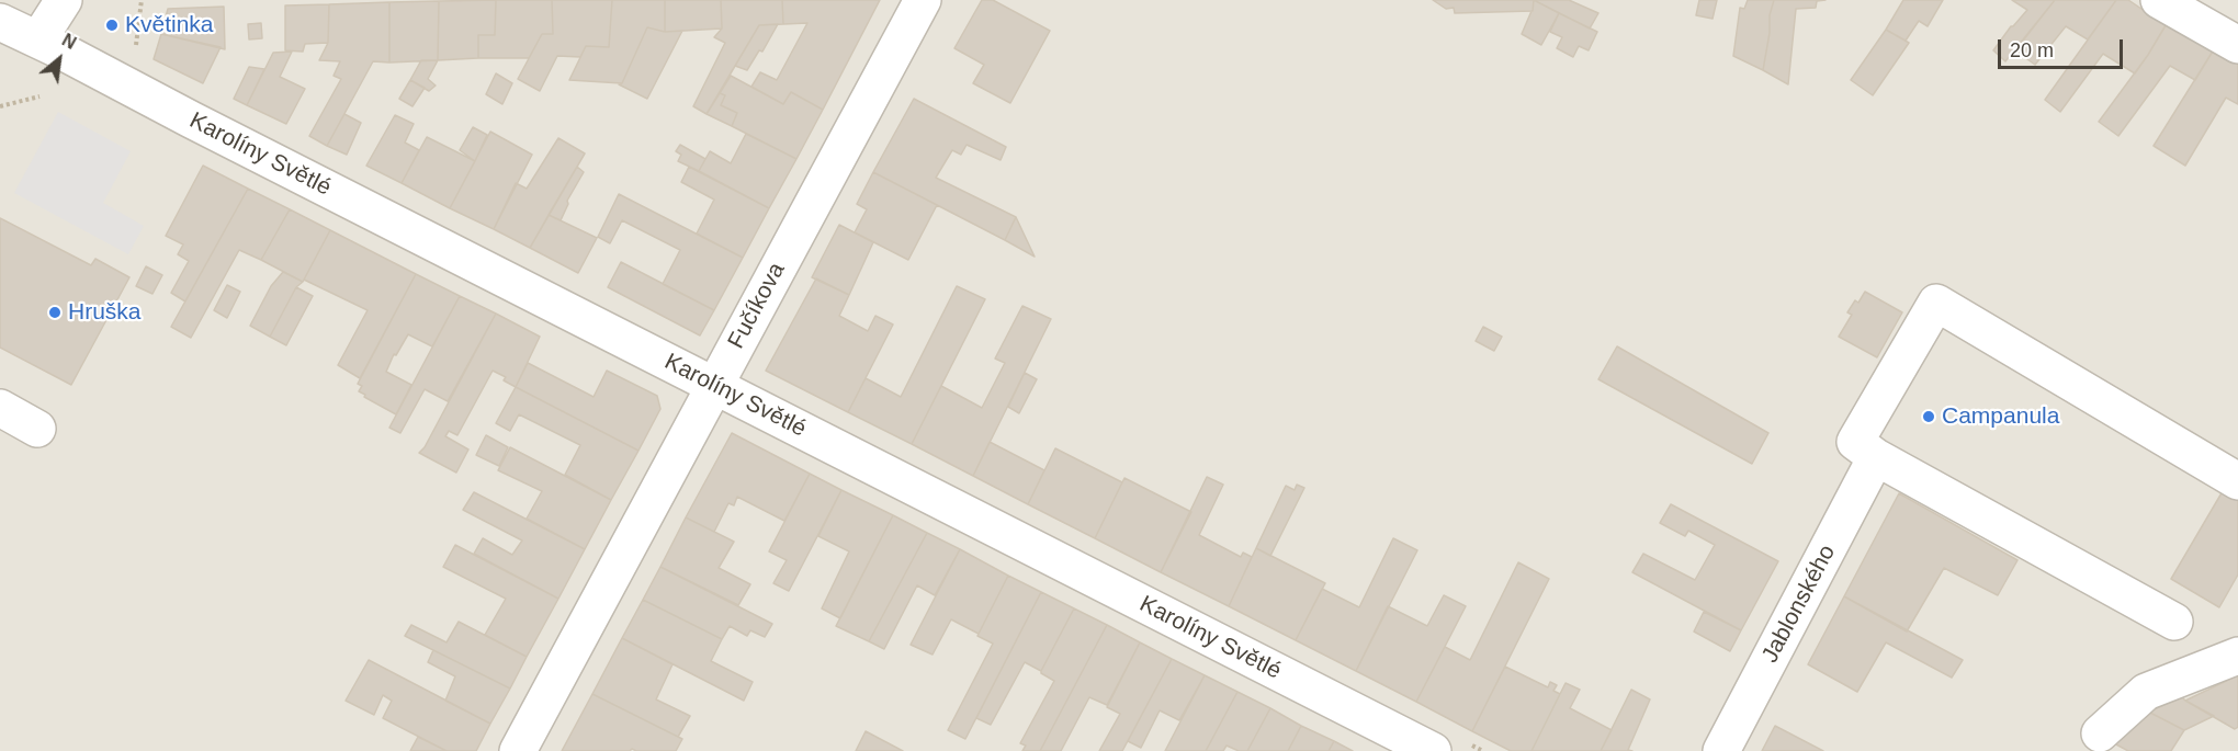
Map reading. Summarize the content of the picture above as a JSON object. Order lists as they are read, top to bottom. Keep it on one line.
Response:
{"streets":{"street":["Karolíny Světlé","Fučíkova","Jablonského"]},"crossings":[["Karolíny Světlé","Fučíkova"]],"places":["Květinka","Hruška","Campanula"],"scale_bar":"20 m","north":"top right"}
